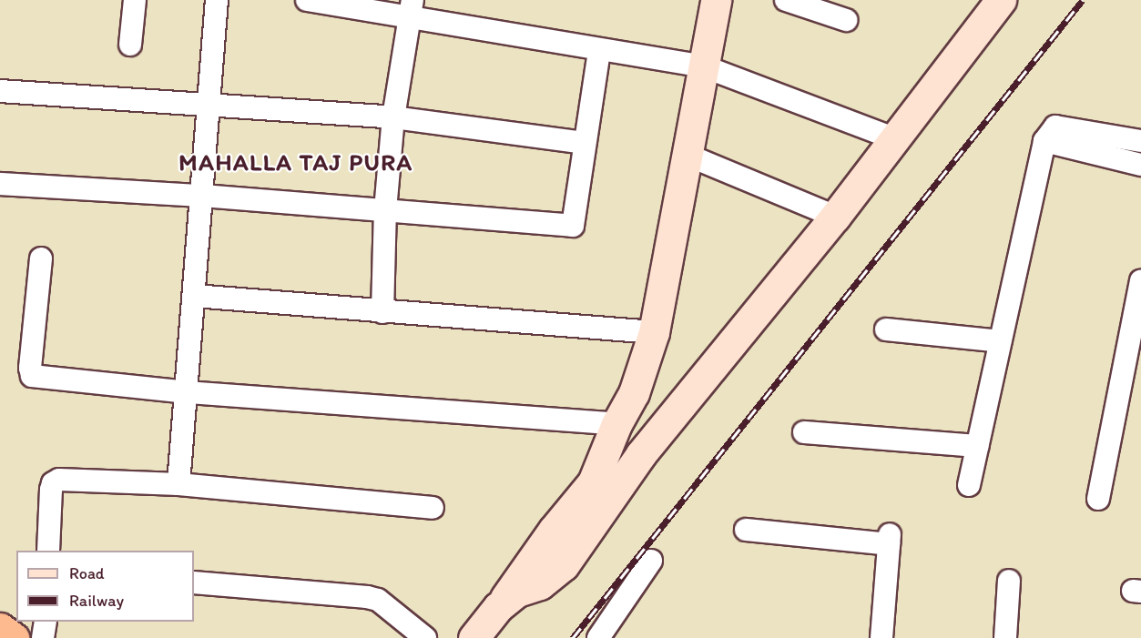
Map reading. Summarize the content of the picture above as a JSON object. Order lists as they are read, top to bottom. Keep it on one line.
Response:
{"districts":["MAHALLA TAJ PURA"],"legend":["Road","Railway"]}
